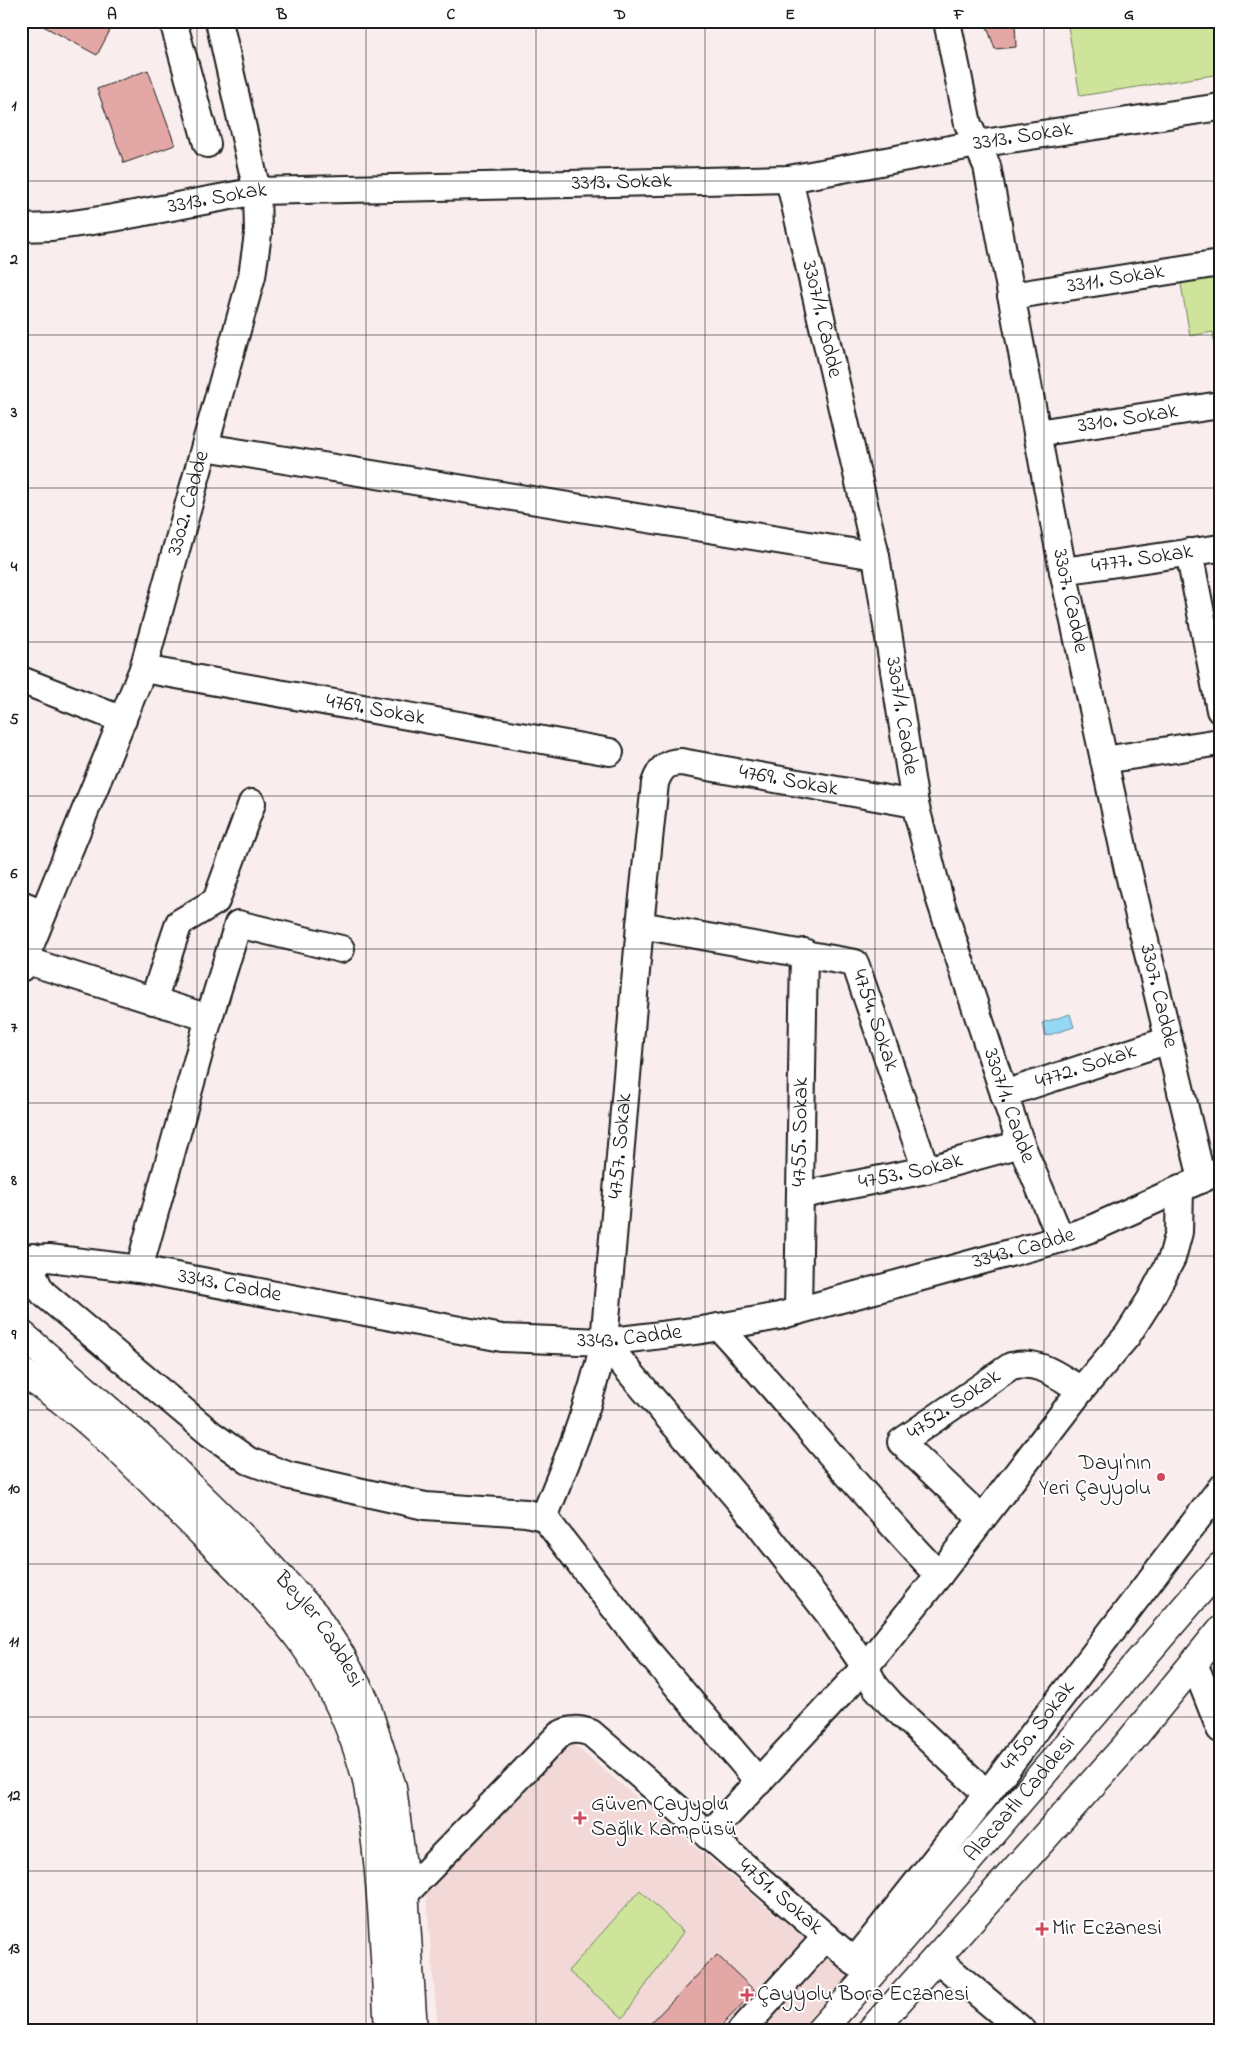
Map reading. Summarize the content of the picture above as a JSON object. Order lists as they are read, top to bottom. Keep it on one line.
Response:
{"streets":{"main road":["Beyler Caddesi","Alacaatlı Caddesi"],"street":["3313. Sokak","3311. Sokak","3307/1. Cadde","3310. Sokak","3302. Cadde","4777. Sokak","3307. Cadde","4769. Sokak","4754. Sokak","4772. Sokak","4755. Sokak","4757. Sokak","4753. Sokak","3343. Cadde","4752. Sokak","4750. Sokak","4751. Sokak"]},"crossings":[["3313. Sokak","3307/1. Cadde"],["3313. Sokak","3302. Cadde"],["3313. Sokak","3307. Cadde"],["3311. Sokak","3307. Cadde"],["3307/1. Cadde","4769. Sokak"],["3307/1. Cadde","4772. Sokak"],["3307/1. Cadde","4753. Sokak"],["3307/1. Cadde","3343. Cadde"],["3310. Sokak","3307. Cadde"],["3302. Cadde","4769. Sokak"],["4777. Sokak","3307. Cadde"],["3307. Cadde","4772. Sokak"],["3307. Cadde","3343. Cadde"],["3307. Cadde","4752. Sokak"],["3307. Cadde","4751. Sokak"],["4769. Sokak","4757. Sokak"],["4754. Sokak","4755. Sokak"],["4754. Sokak","4757. Sokak"],["4754. Sokak","4753. Sokak"],["4755. Sokak","4753. Sokak"],["4755. Sokak","3343. Cadde"],["4757. Sokak","3343. Cadde"],["Beyler Caddesi","4751. Sokak"],["4750. Sokak","Alacaatlı Caddesi"],["4750. Sokak","4751. Sokak"],["Alacaatlı Caddesi","4751. Sokak"]],"places":{"other":["Dayı'nın Yeri Çayyolu"],"health":["Güven Çayyolu Sağlık Kampüsü","Mir Eczanesi","Çayyolu Bora Eczanesi"]},"grid":{"columns":["A","B","C","D","E","F","G"],"rows":["1","2","3","4","5","6","7","8","9","10","11","12","13"]}}
